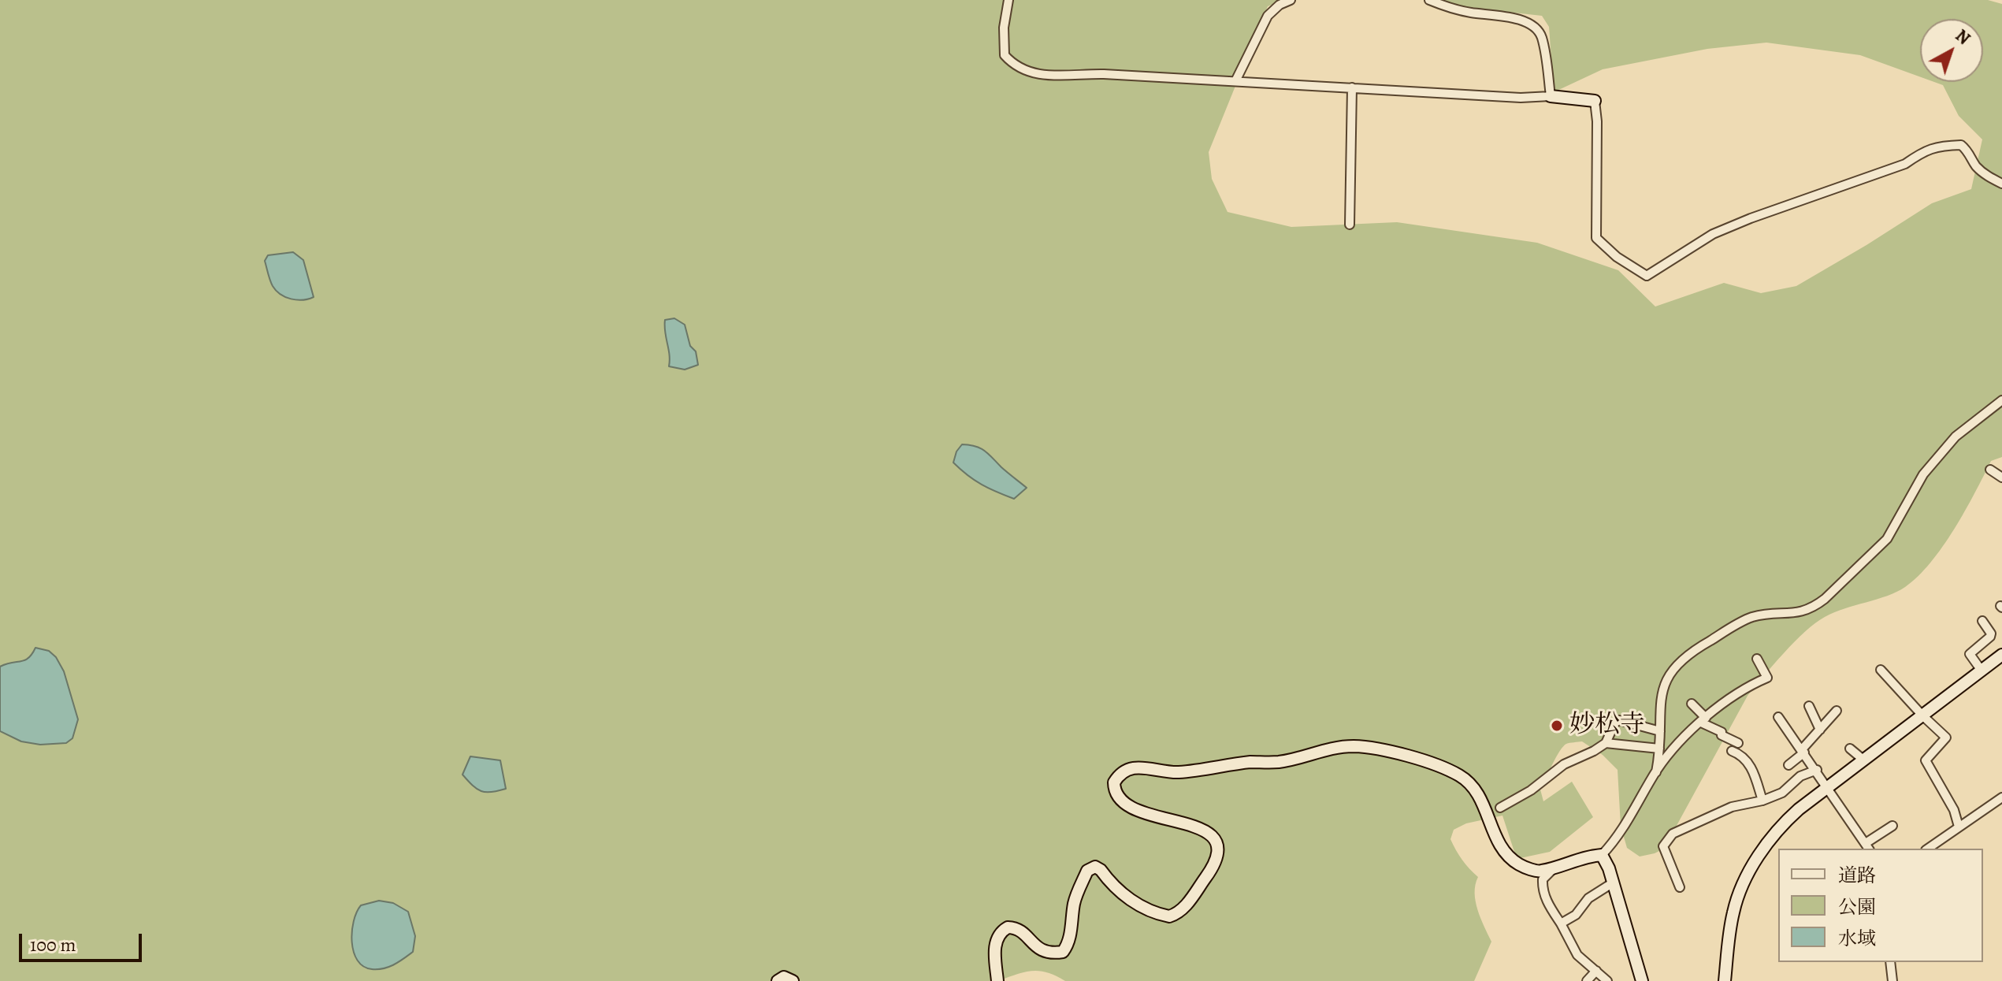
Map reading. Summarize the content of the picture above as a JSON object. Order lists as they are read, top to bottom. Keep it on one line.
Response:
{"places":["妙松寺"],"legend":["道路","公園","水域"],"scale_bar":"100 m","north":"top right"}
